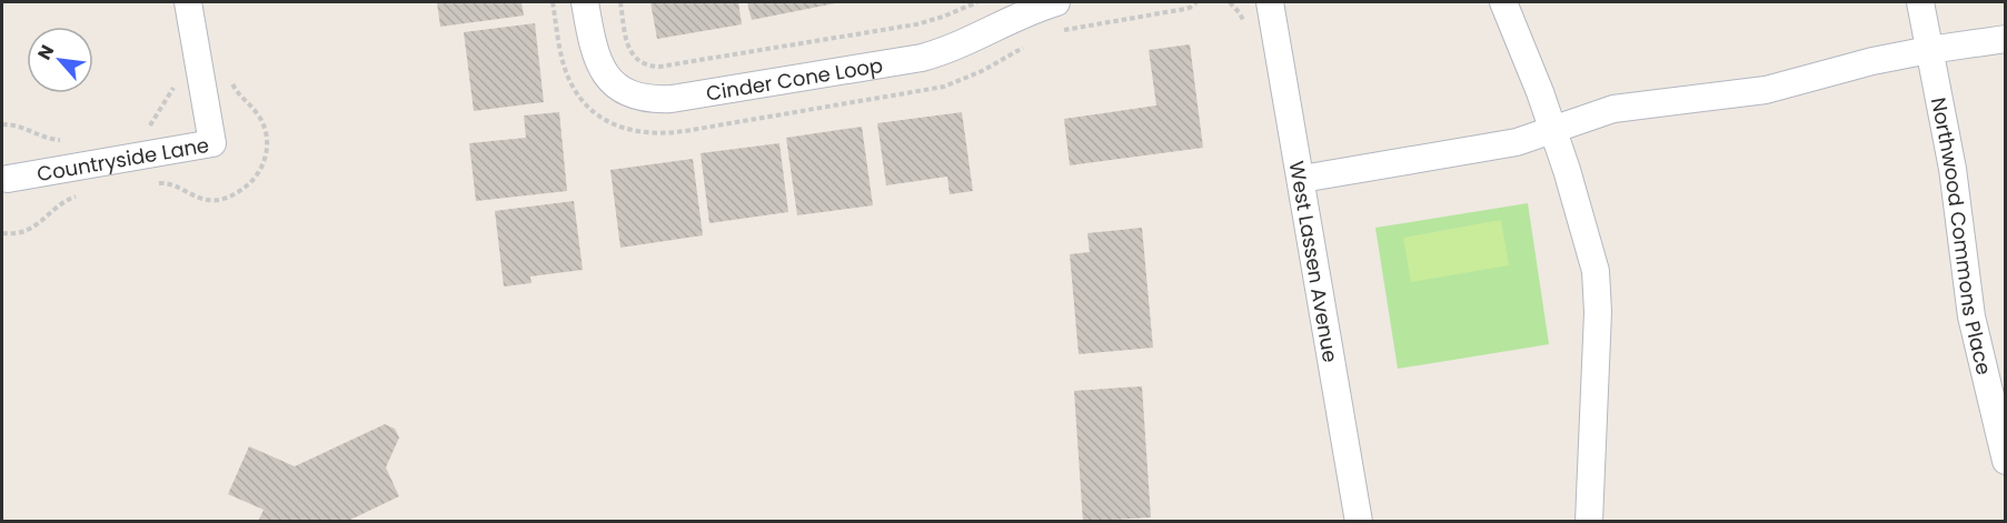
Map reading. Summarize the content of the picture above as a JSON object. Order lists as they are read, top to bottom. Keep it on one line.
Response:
{"streets":{"street":["Cinder Cone Loop","Countryside Lane","Northwood Commons Place","West Lassen Avenue"]},"north":"top left"}
